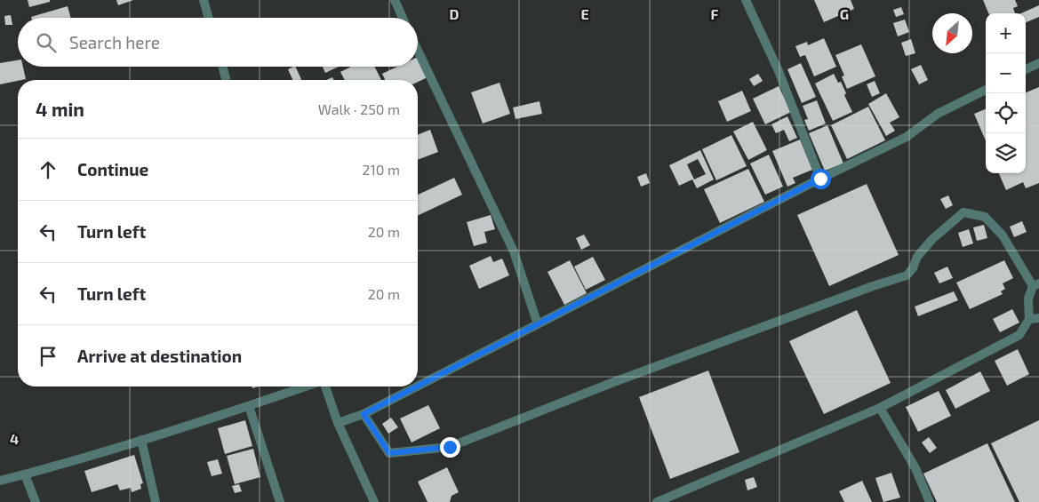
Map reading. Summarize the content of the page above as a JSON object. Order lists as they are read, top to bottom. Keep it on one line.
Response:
{"north":"bottom left","page":{"map_buttons":["+","−"],"search":"Search here","heading":["4 min","Walk · 250 m"],"list":[["Continue","210 m"],["Turn left","20 m"],["Turn left","20 m"],"Arrive at destination"]},"grid":{"columns":["D","E","F","G"],"rows":["4"]}}
